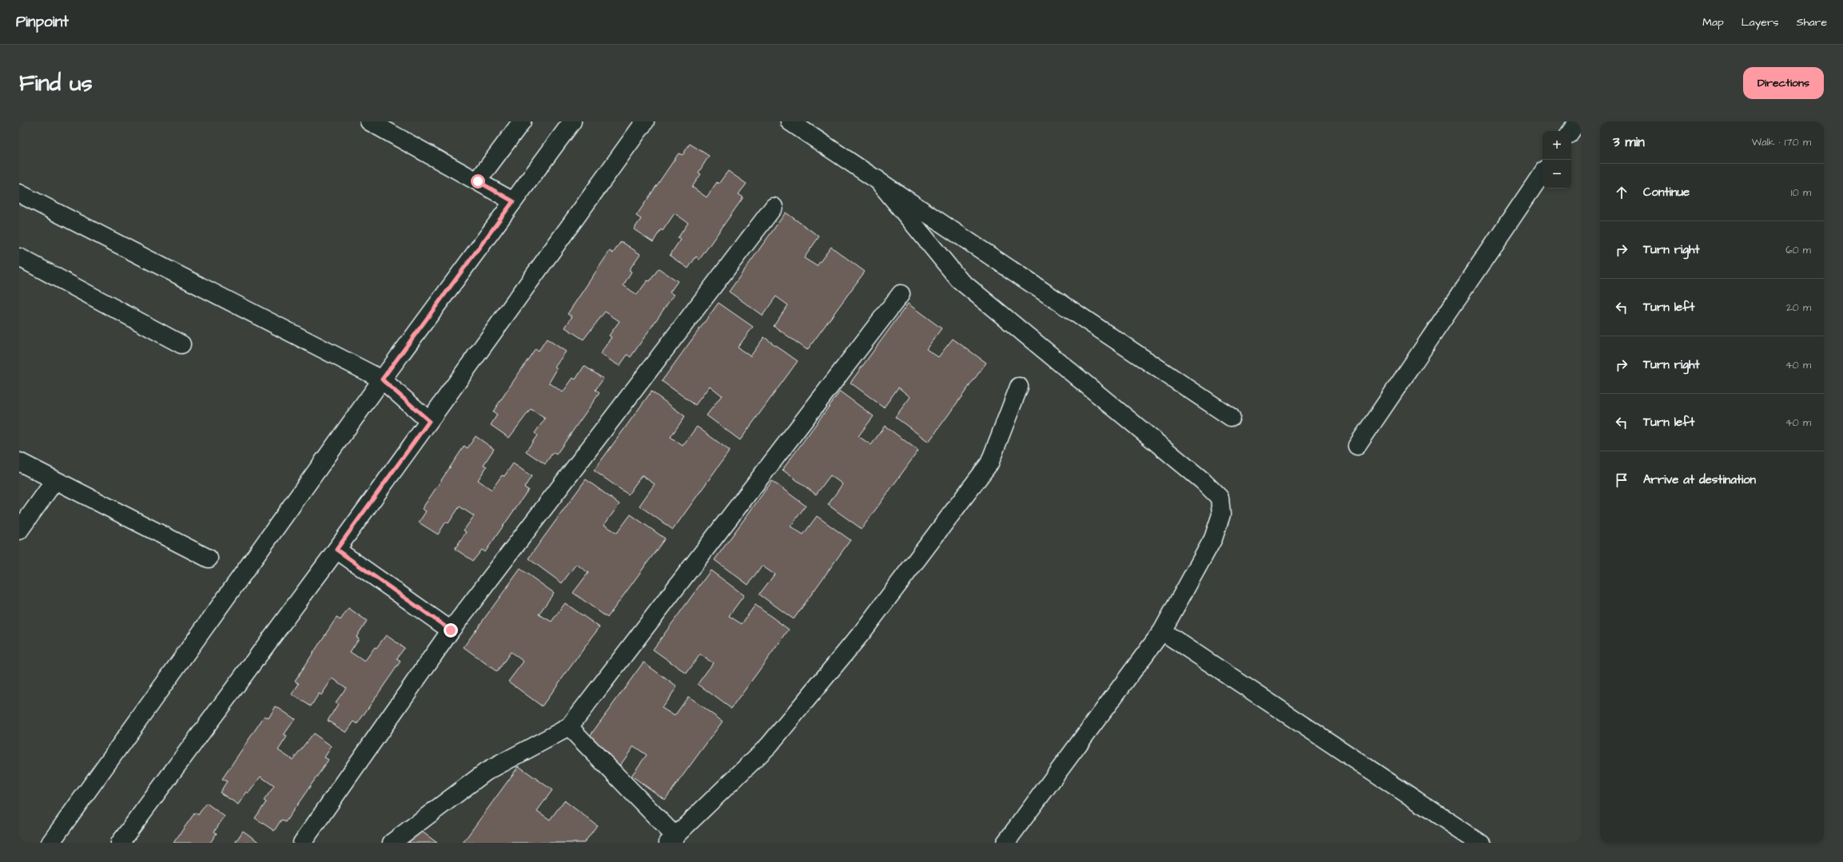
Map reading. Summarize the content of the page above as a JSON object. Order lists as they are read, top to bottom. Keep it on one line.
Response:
{"page":{"header":"Pinpoint","nav":["Map","Layers","Share"],"buttons":"Directions","title":"Find us","heading":["3 min","Walk · 170 m"],"map_buttons":["+","−"],"list":[["Continue","10 m"],["Turn right","60 m"],["Turn left","20 m"],["Turn right","40 m"],["Turn left","40 m"],"Arrive at destination"]}}
